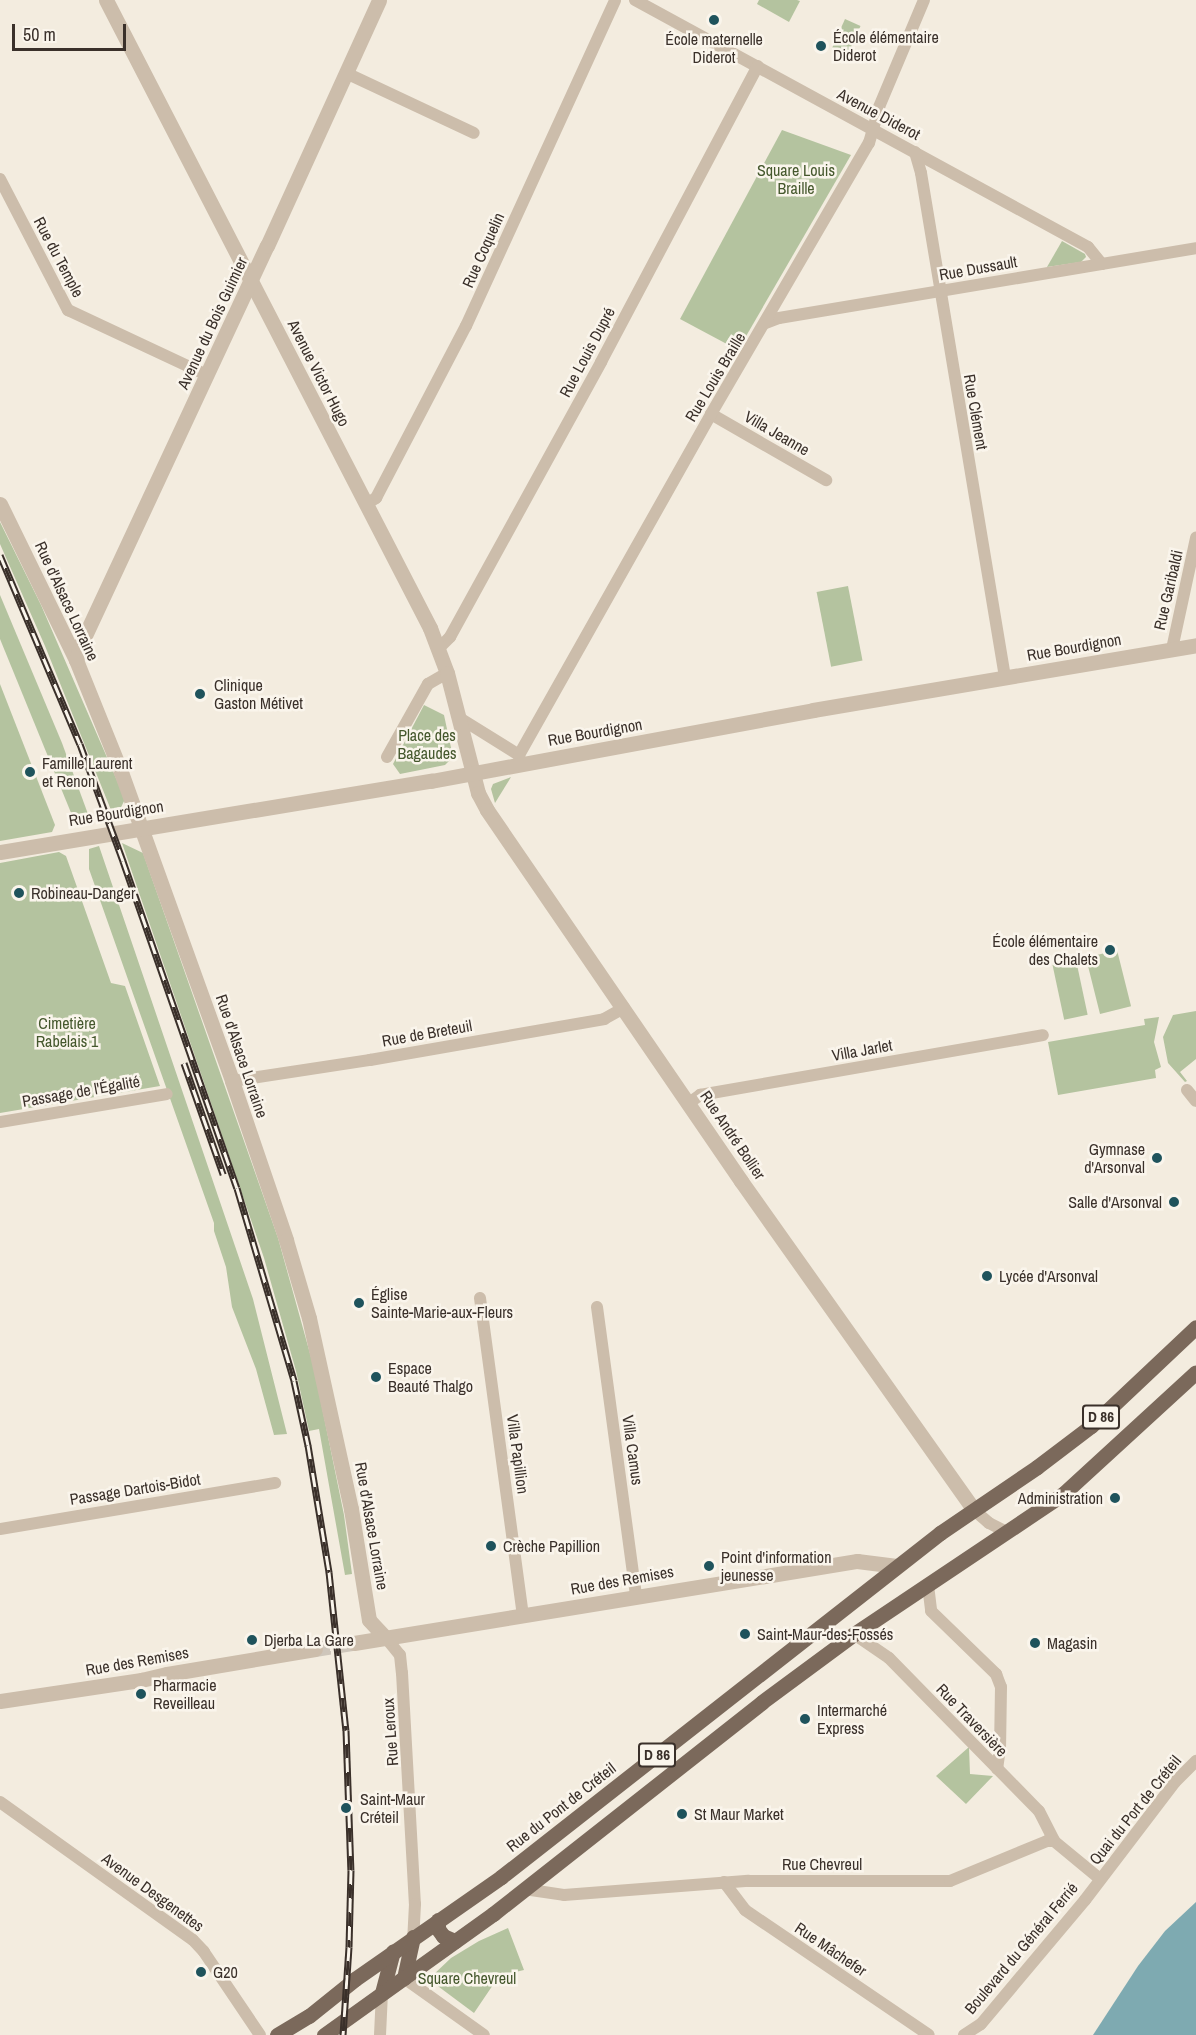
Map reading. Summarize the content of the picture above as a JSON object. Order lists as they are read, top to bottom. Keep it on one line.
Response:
{"streets":{"main road":["D 86","Rue du Pont de Créteil"],"street":["Avenue Diderot","Rue Coquelin","Rue du Temple","Rue Dussault","Avenue du Bois Guimier","Rue Louis Dupré","Avenue Victor Hugo","Rue Louis Braille","Rue Clément","Villa Jeanne","Rue Garibaldi","Rue d'Alsace Lorraine","Rue Bourdignon","Rue de Breteuil","Villa Jarlet","Passage de l'Égalité","Rue André Bollier","Villa Camus","Villa Papillion","Passage Dartois-Bidot","Rue des Remises","Rue Traversière","Rue Leroux","Quai du Port de Créteil","Rue Chevreul","Avenue Desgenettes","Boulevard du Général Ferrié","Rue Mâchefer"]},"crossings":[["Avenue Diderot","Rue Dussault"],["Avenue Diderot","Rue Louis Dupré"],["Avenue Diderot","Rue Louis Braille"],["Avenue Diderot","Rue Clément"],["Rue Coquelin","Avenue Victor Hugo"],["Rue du Temple","Avenue du Bois Guimier"],["Rue Dussault","Rue Louis Braille"],["Rue Dussault","Rue Clément"],["Avenue du Bois Guimier","Avenue Victor Hugo"],["Avenue du Bois Guimier","Rue d'Alsace Lorraine"],["Rue Louis Dupré","Avenue Victor Hugo"],["Avenue Victor Hugo","Rue Bourdignon"],["Avenue Victor Hugo","Rue André Bollier"],["Rue Louis Braille","Villa Jeanne"],["Rue Louis Braille","Rue Bourdignon"],["Rue Clément","Rue Bourdignon"],["Rue Garibaldi","Rue Bourdignon"],["Rue d'Alsace Lorraine","Rue Bourdignon"],["Rue d'Alsace Lorraine","Rue de Breteuil"],["Rue d'Alsace Lorraine","Rue des Remises"],["Rue d'Alsace Lorraine","Rue Leroux"],["Rue Bourdignon","Rue André Bollier"],["Rue de Breteuil","Rue André Bollier"],["Villa Jarlet","Rue André Bollier"],["Rue André Bollier","Rue du Pont de Créteil"],["D 86","Rue Traversière"],["D 86","Rue Chevreul"],["Villa Camus","Rue des Remises"],["Villa Papillion","Rue des Remises"],["Rue des Remises","Rue Leroux"],["Rue des Remises","Rue du Pont de Créteil"],["Rue Traversière","Rue Chevreul"],["Rue Leroux","Rue du Pont de Créteil"],["Quai du Port de Créteil","Boulevard du Général Ferrié"],["Rue Chevreul","Rue Mâchefer"]],"parks":["Square Louis Braille","Place des Bagaudes","Cimetière Rabelais 1","Square Chevreul"],"places":["École maternelle Diderot","École élémentaire Diderot","Clinique Gaston Métivet","Famille Laurent et Renon","Robineau-Danger","École élémentaire des Chalets","Gymnase d'Arsonval","Salle d'Arsonval","Lycée d'Arsonval","Église Sainte-Marie-aux-Fleurs","Espace Beauté Thalgo","Administration","Crèche Papillion","Point d'information jeunesse","Saint-Maur-des-Fossés","Djerba La Gare","Magasin","Pharmacie Reveilleau","Intermarché Express","Saint-Maur Créteil","St Maur Market","G20"],"scale_bar":"50 m"}
